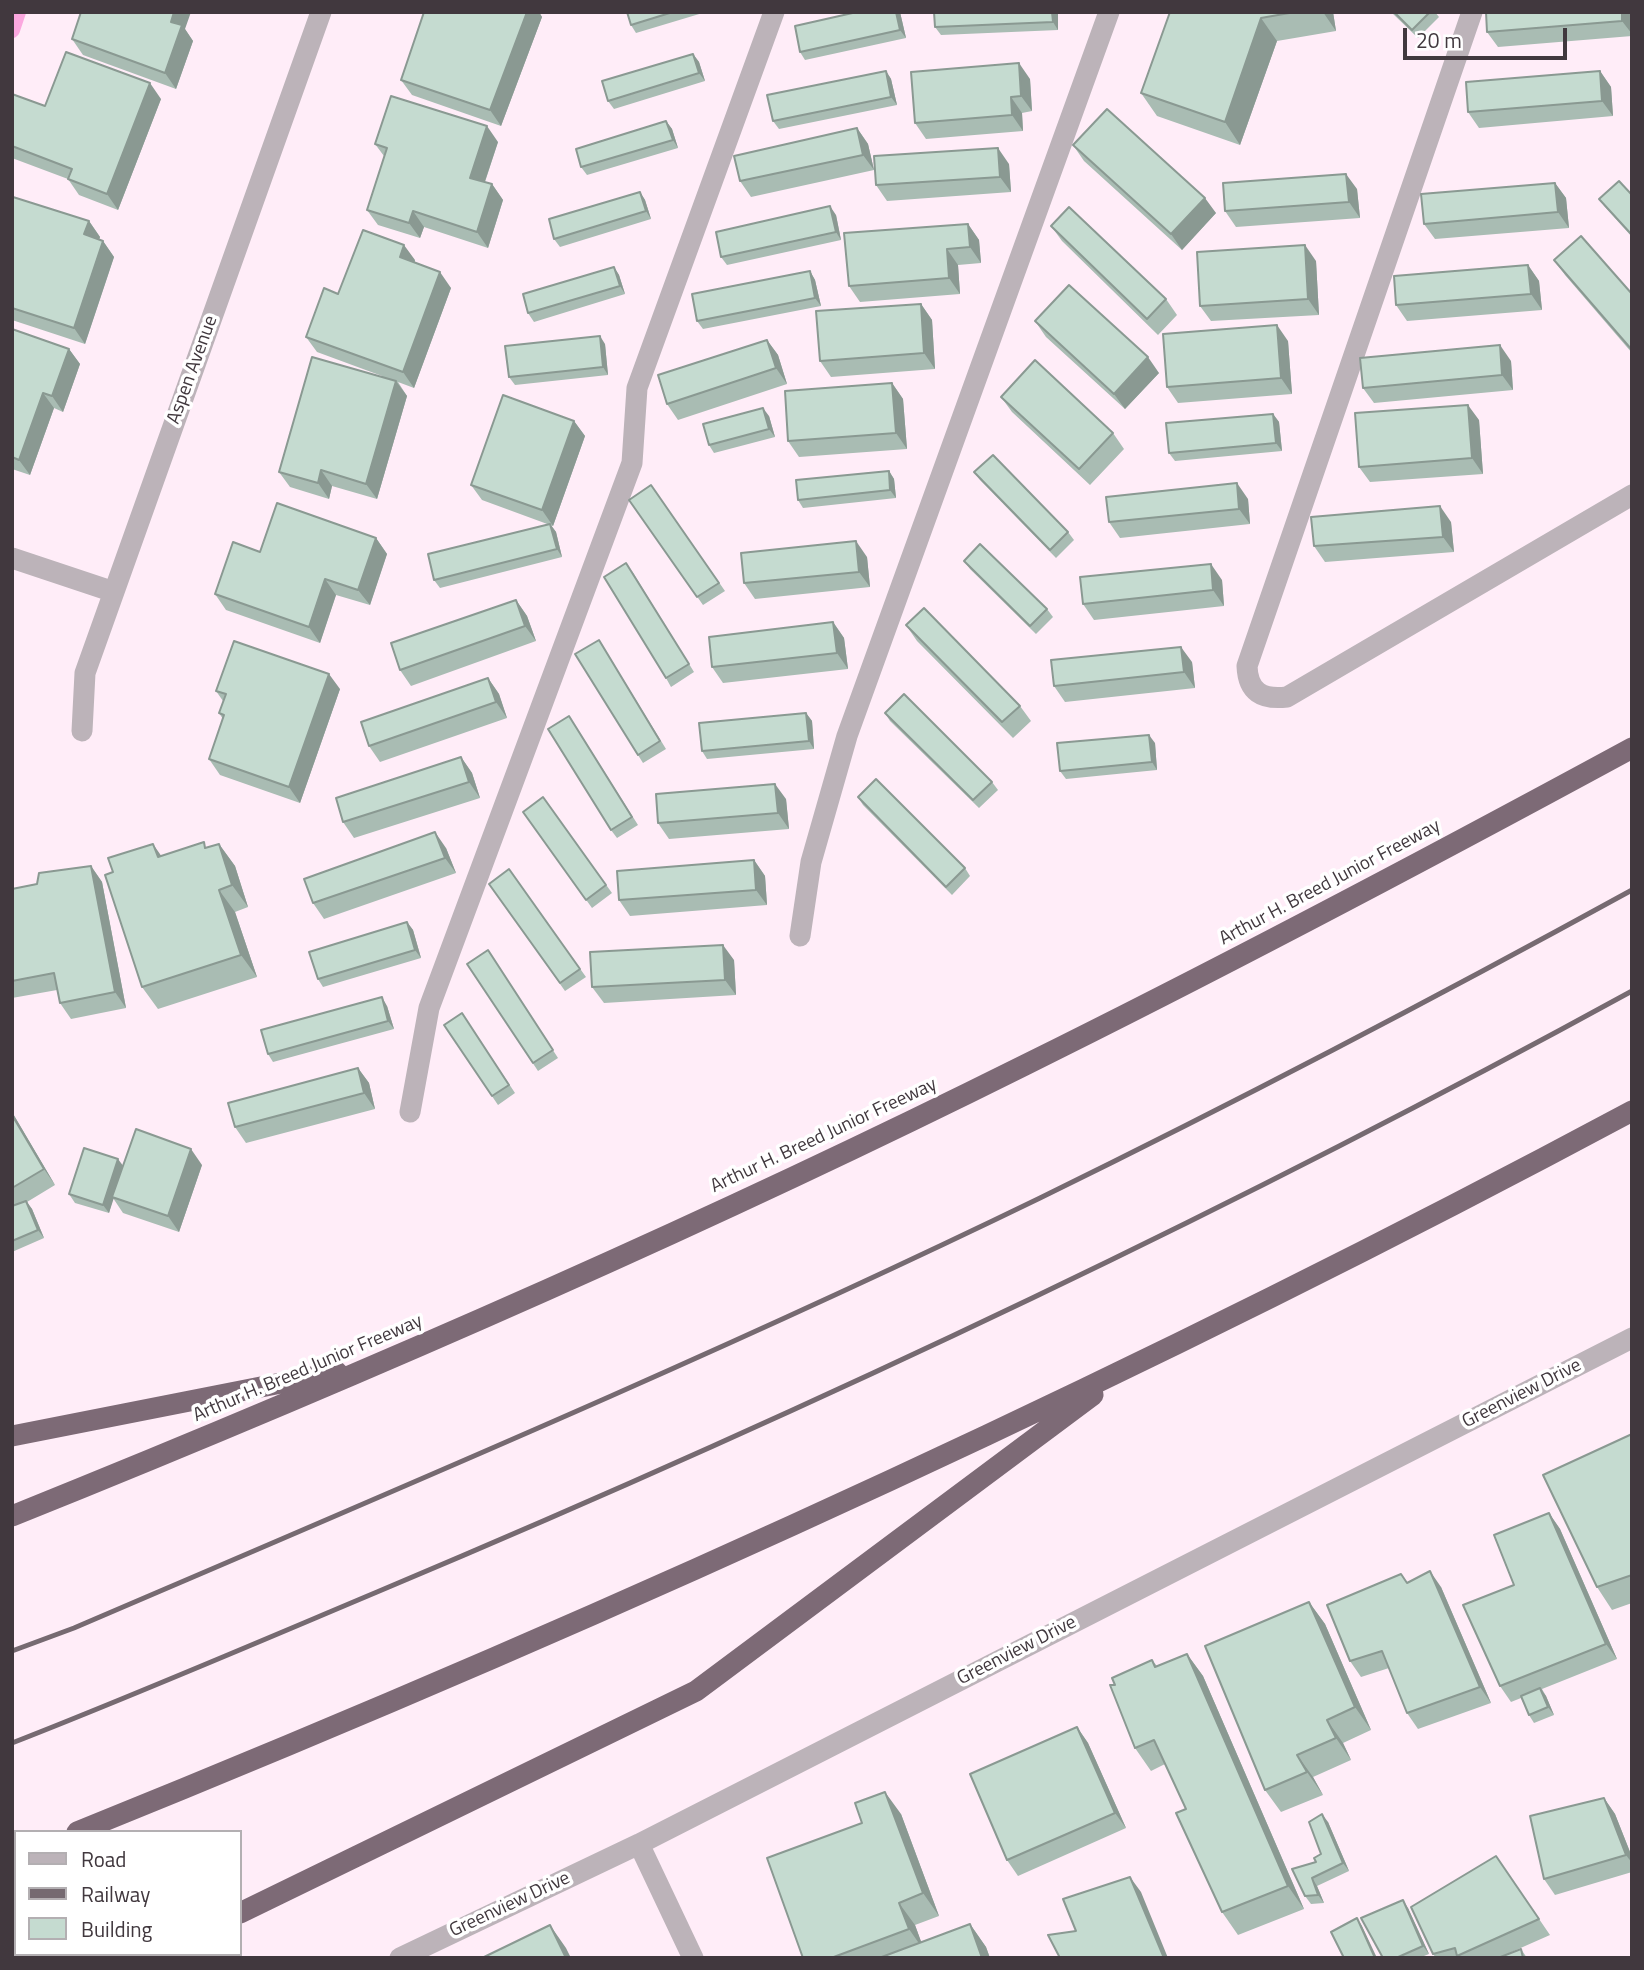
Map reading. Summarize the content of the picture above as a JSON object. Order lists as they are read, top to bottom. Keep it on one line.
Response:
{"streets":{"highway":["Arthur H. Breed Junior Freeway"],"street":["Aspen Avenue","Greenview Drive"]},"legend":["Road","Railway","Building"],"scale_bar":"20 m"}
